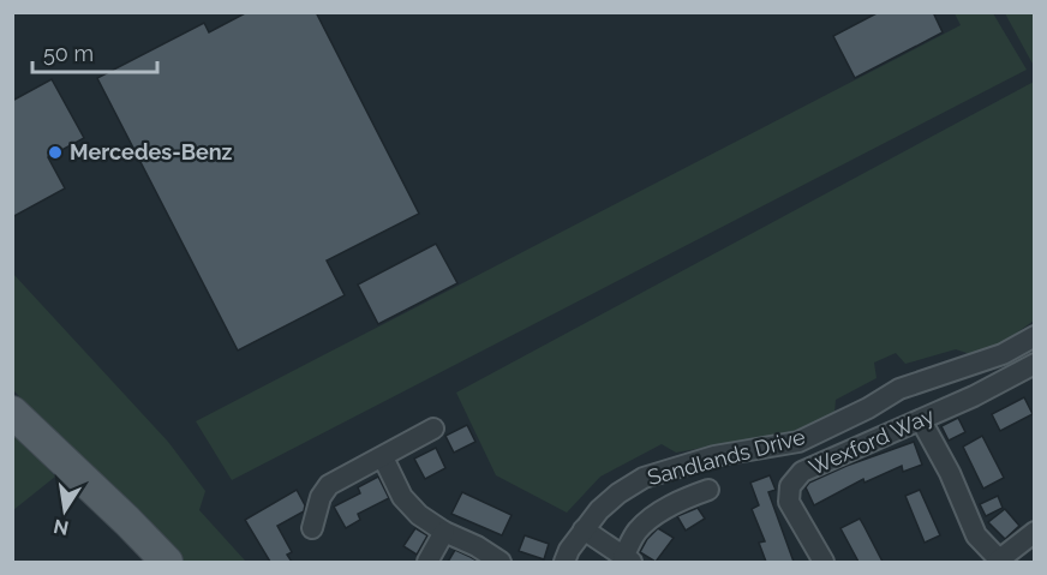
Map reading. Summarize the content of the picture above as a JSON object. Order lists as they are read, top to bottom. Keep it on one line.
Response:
{"streets":{"street":["Wexford Way","Sandlands Drive"]},"places":["Mercedes-Benz"],"scale_bar":"50 m","north":"bottom"}
